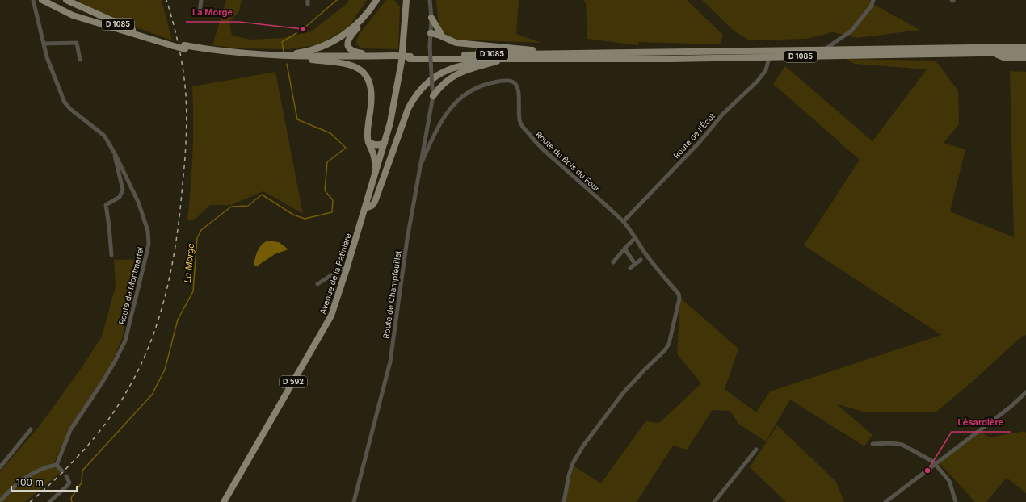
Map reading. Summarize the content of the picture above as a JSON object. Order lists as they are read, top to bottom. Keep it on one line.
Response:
{"streets":{"main road":["D 1085","Avenue de la Patinière","D 592"],"street":["Route de l'Écot","Route du Bois du Four","Route de Montmartel","Route de Champfeuillet"]},"crossings":[["D 1085","Route de l'Écot"],["Route de l'Écot","Route du Bois du Four"],["Route du Bois du Four","Route de Champfeuillet"],["Avenue de la Patinière","D 592"]],"water":["La Morge"],"places":["La Morge","Lésardière"],"scale_bar":"100 m"}
